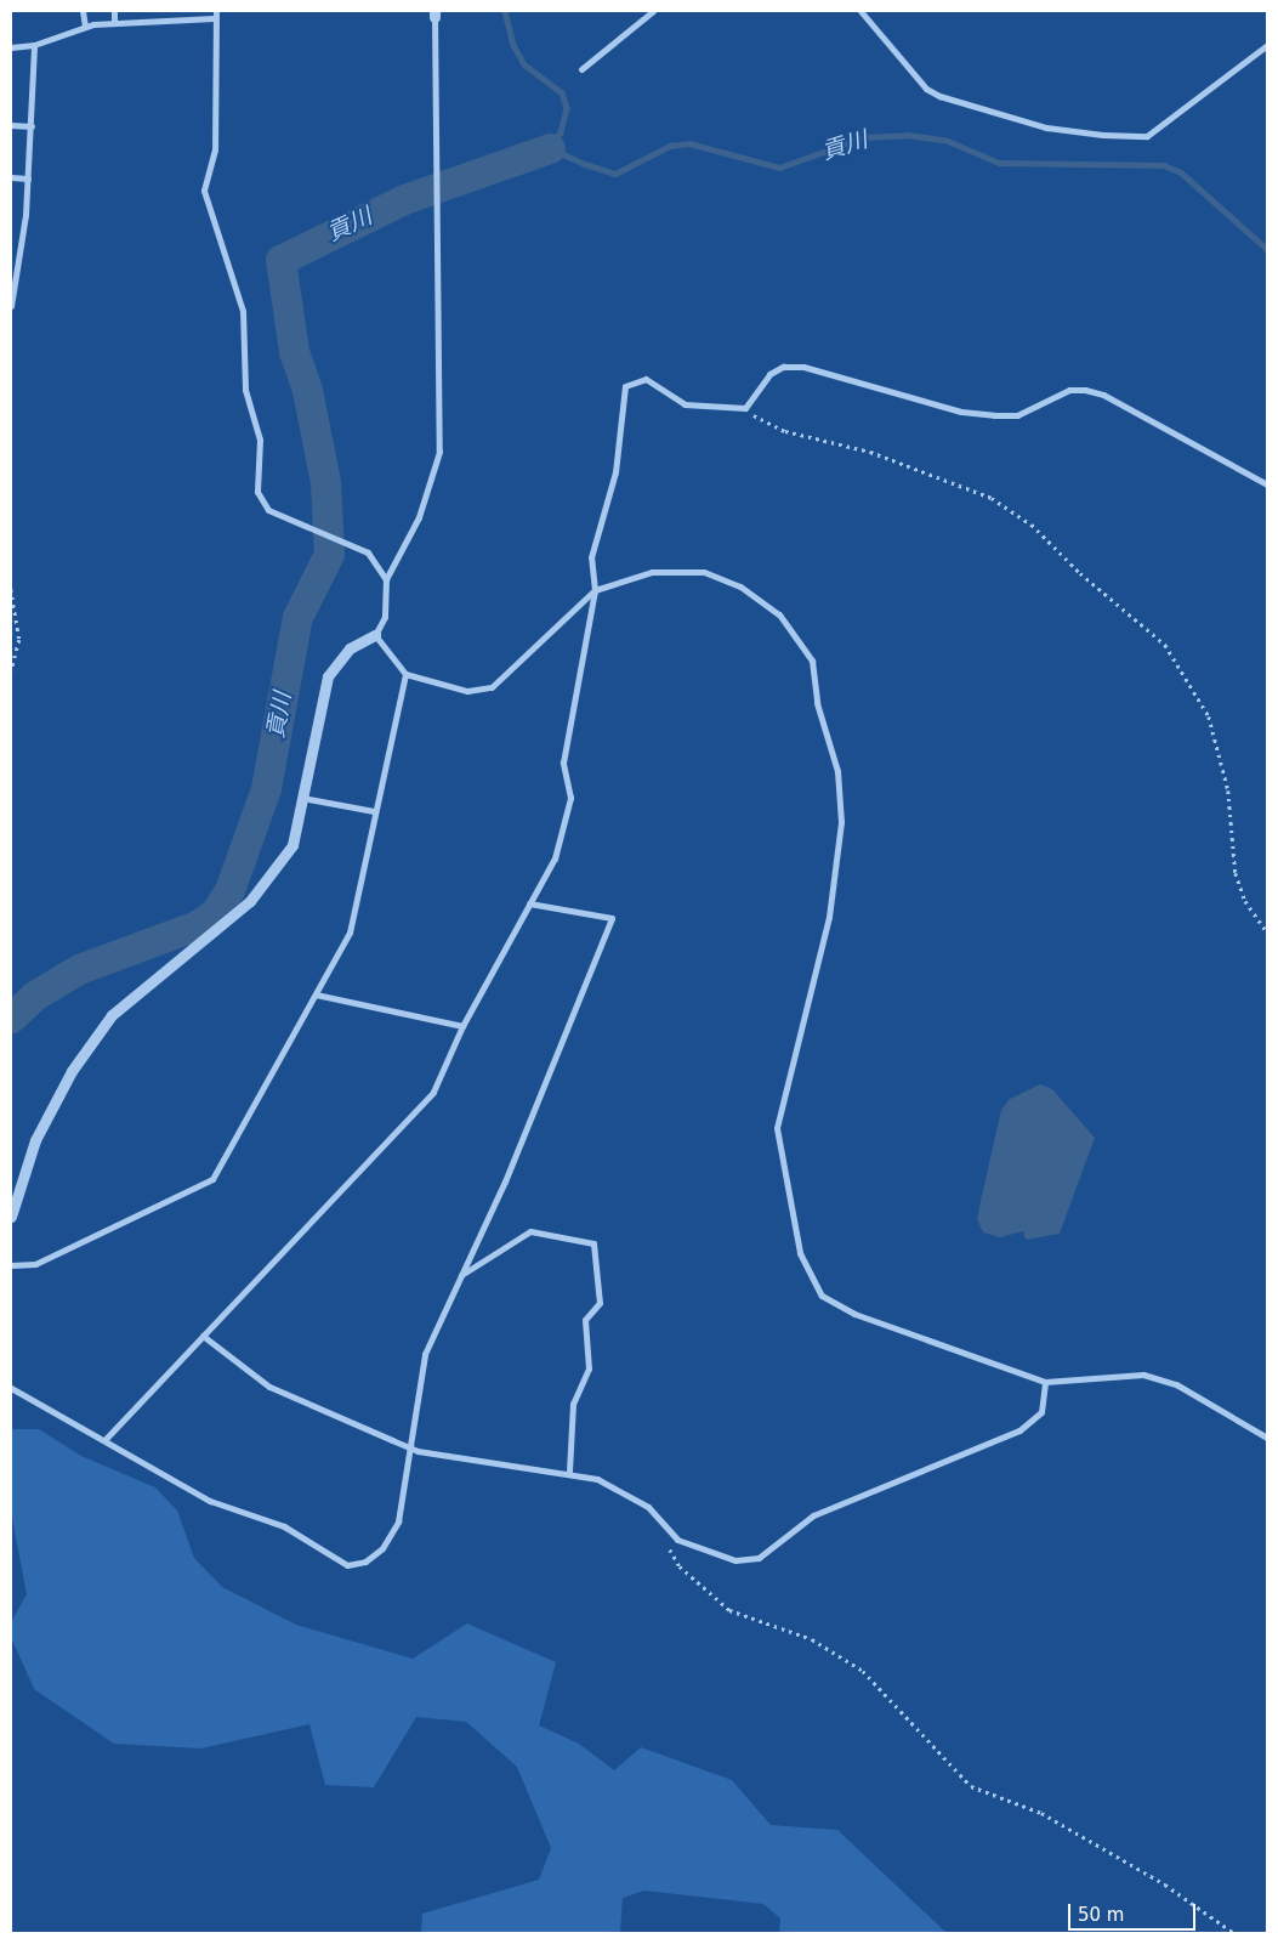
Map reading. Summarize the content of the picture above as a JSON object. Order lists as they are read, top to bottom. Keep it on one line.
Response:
{"water":["貢川"],"scale_bar":"50 m"}
